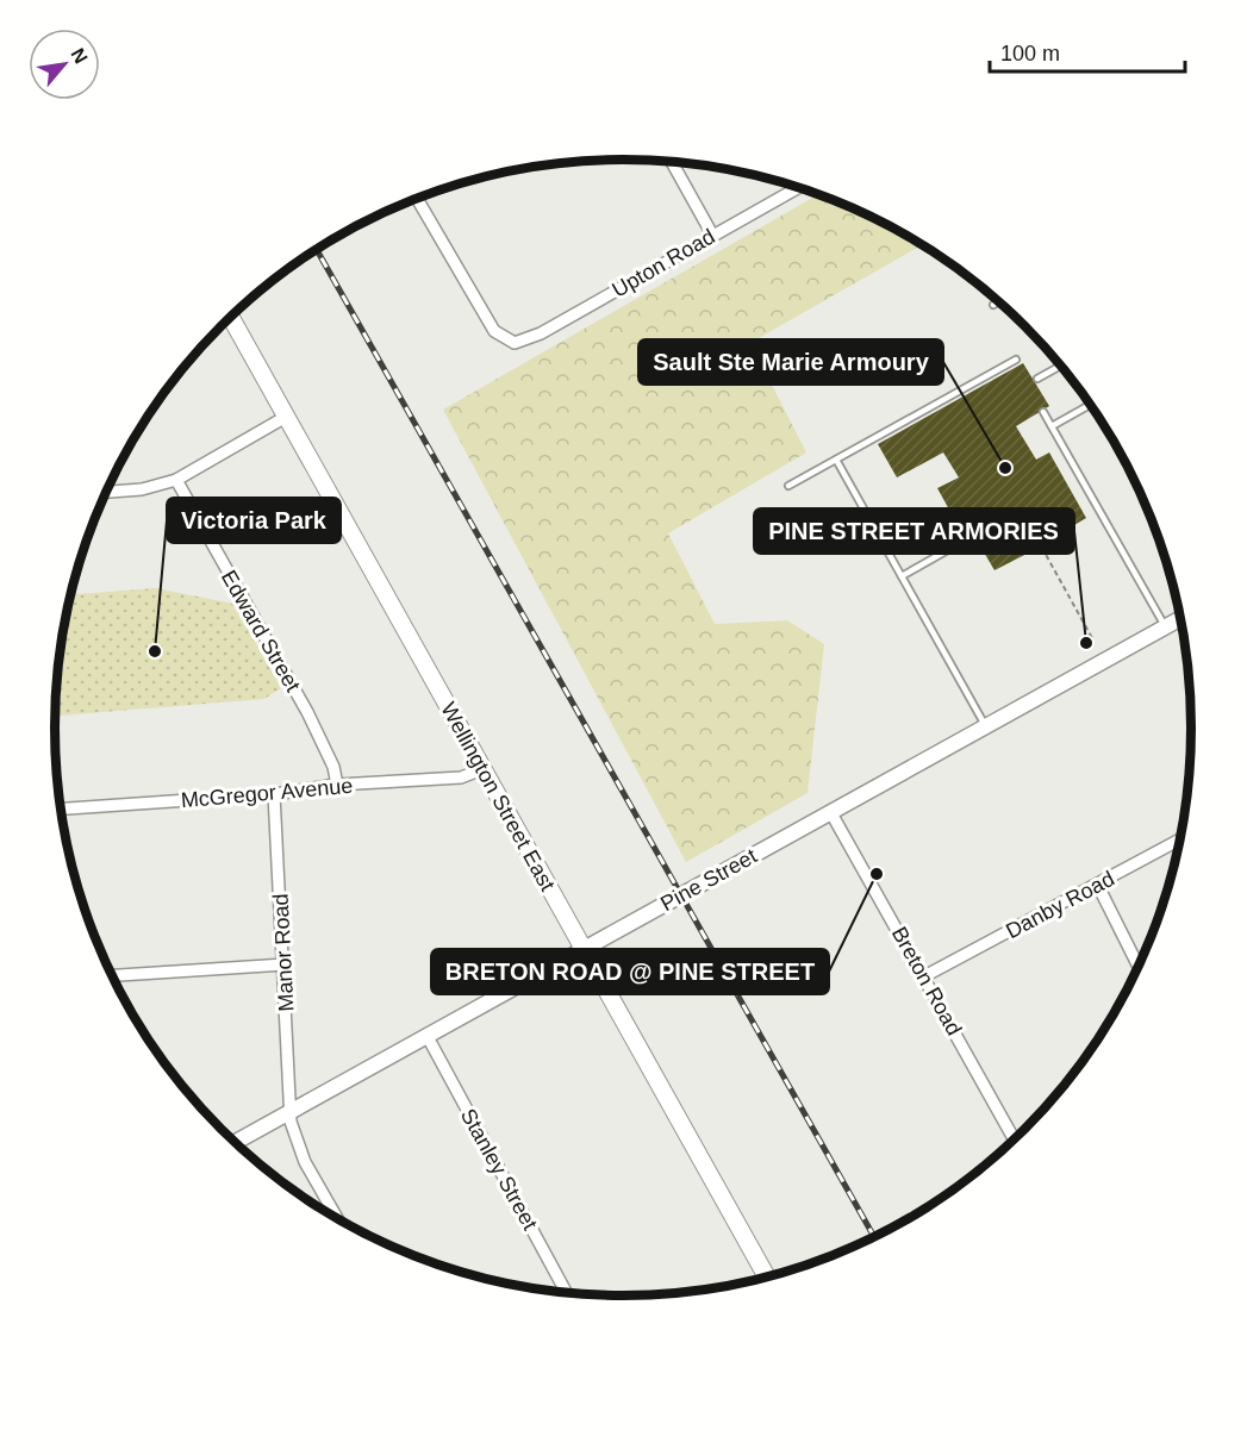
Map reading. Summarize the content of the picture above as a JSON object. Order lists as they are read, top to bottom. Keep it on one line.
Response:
{"streets":{"main road":["Wellington Street East"],"street":["Upton Road","Edward Street","McGregor Avenue","Pine Street","Danby Road","Manor Road","Breton Road","Stanley Street"]},"crossings":[["Edward Street","McGregor Avenue"],["McGregor Avenue","Wellington Street East"],["McGregor Avenue","Manor Road"],["Wellington Street East","Pine Street"],["Pine Street","Manor Road"],["Pine Street","Breton Road"],["Pine Street","Stanley Street"],["Danby Road","Breton Road"]],"places":["Sault Ste Marie Armoury","PINE STREET ARMORIES","Victoria Park","BRETON ROAD @ PINE STREET"],"scale_bar":"100 m","north":"top right"}
